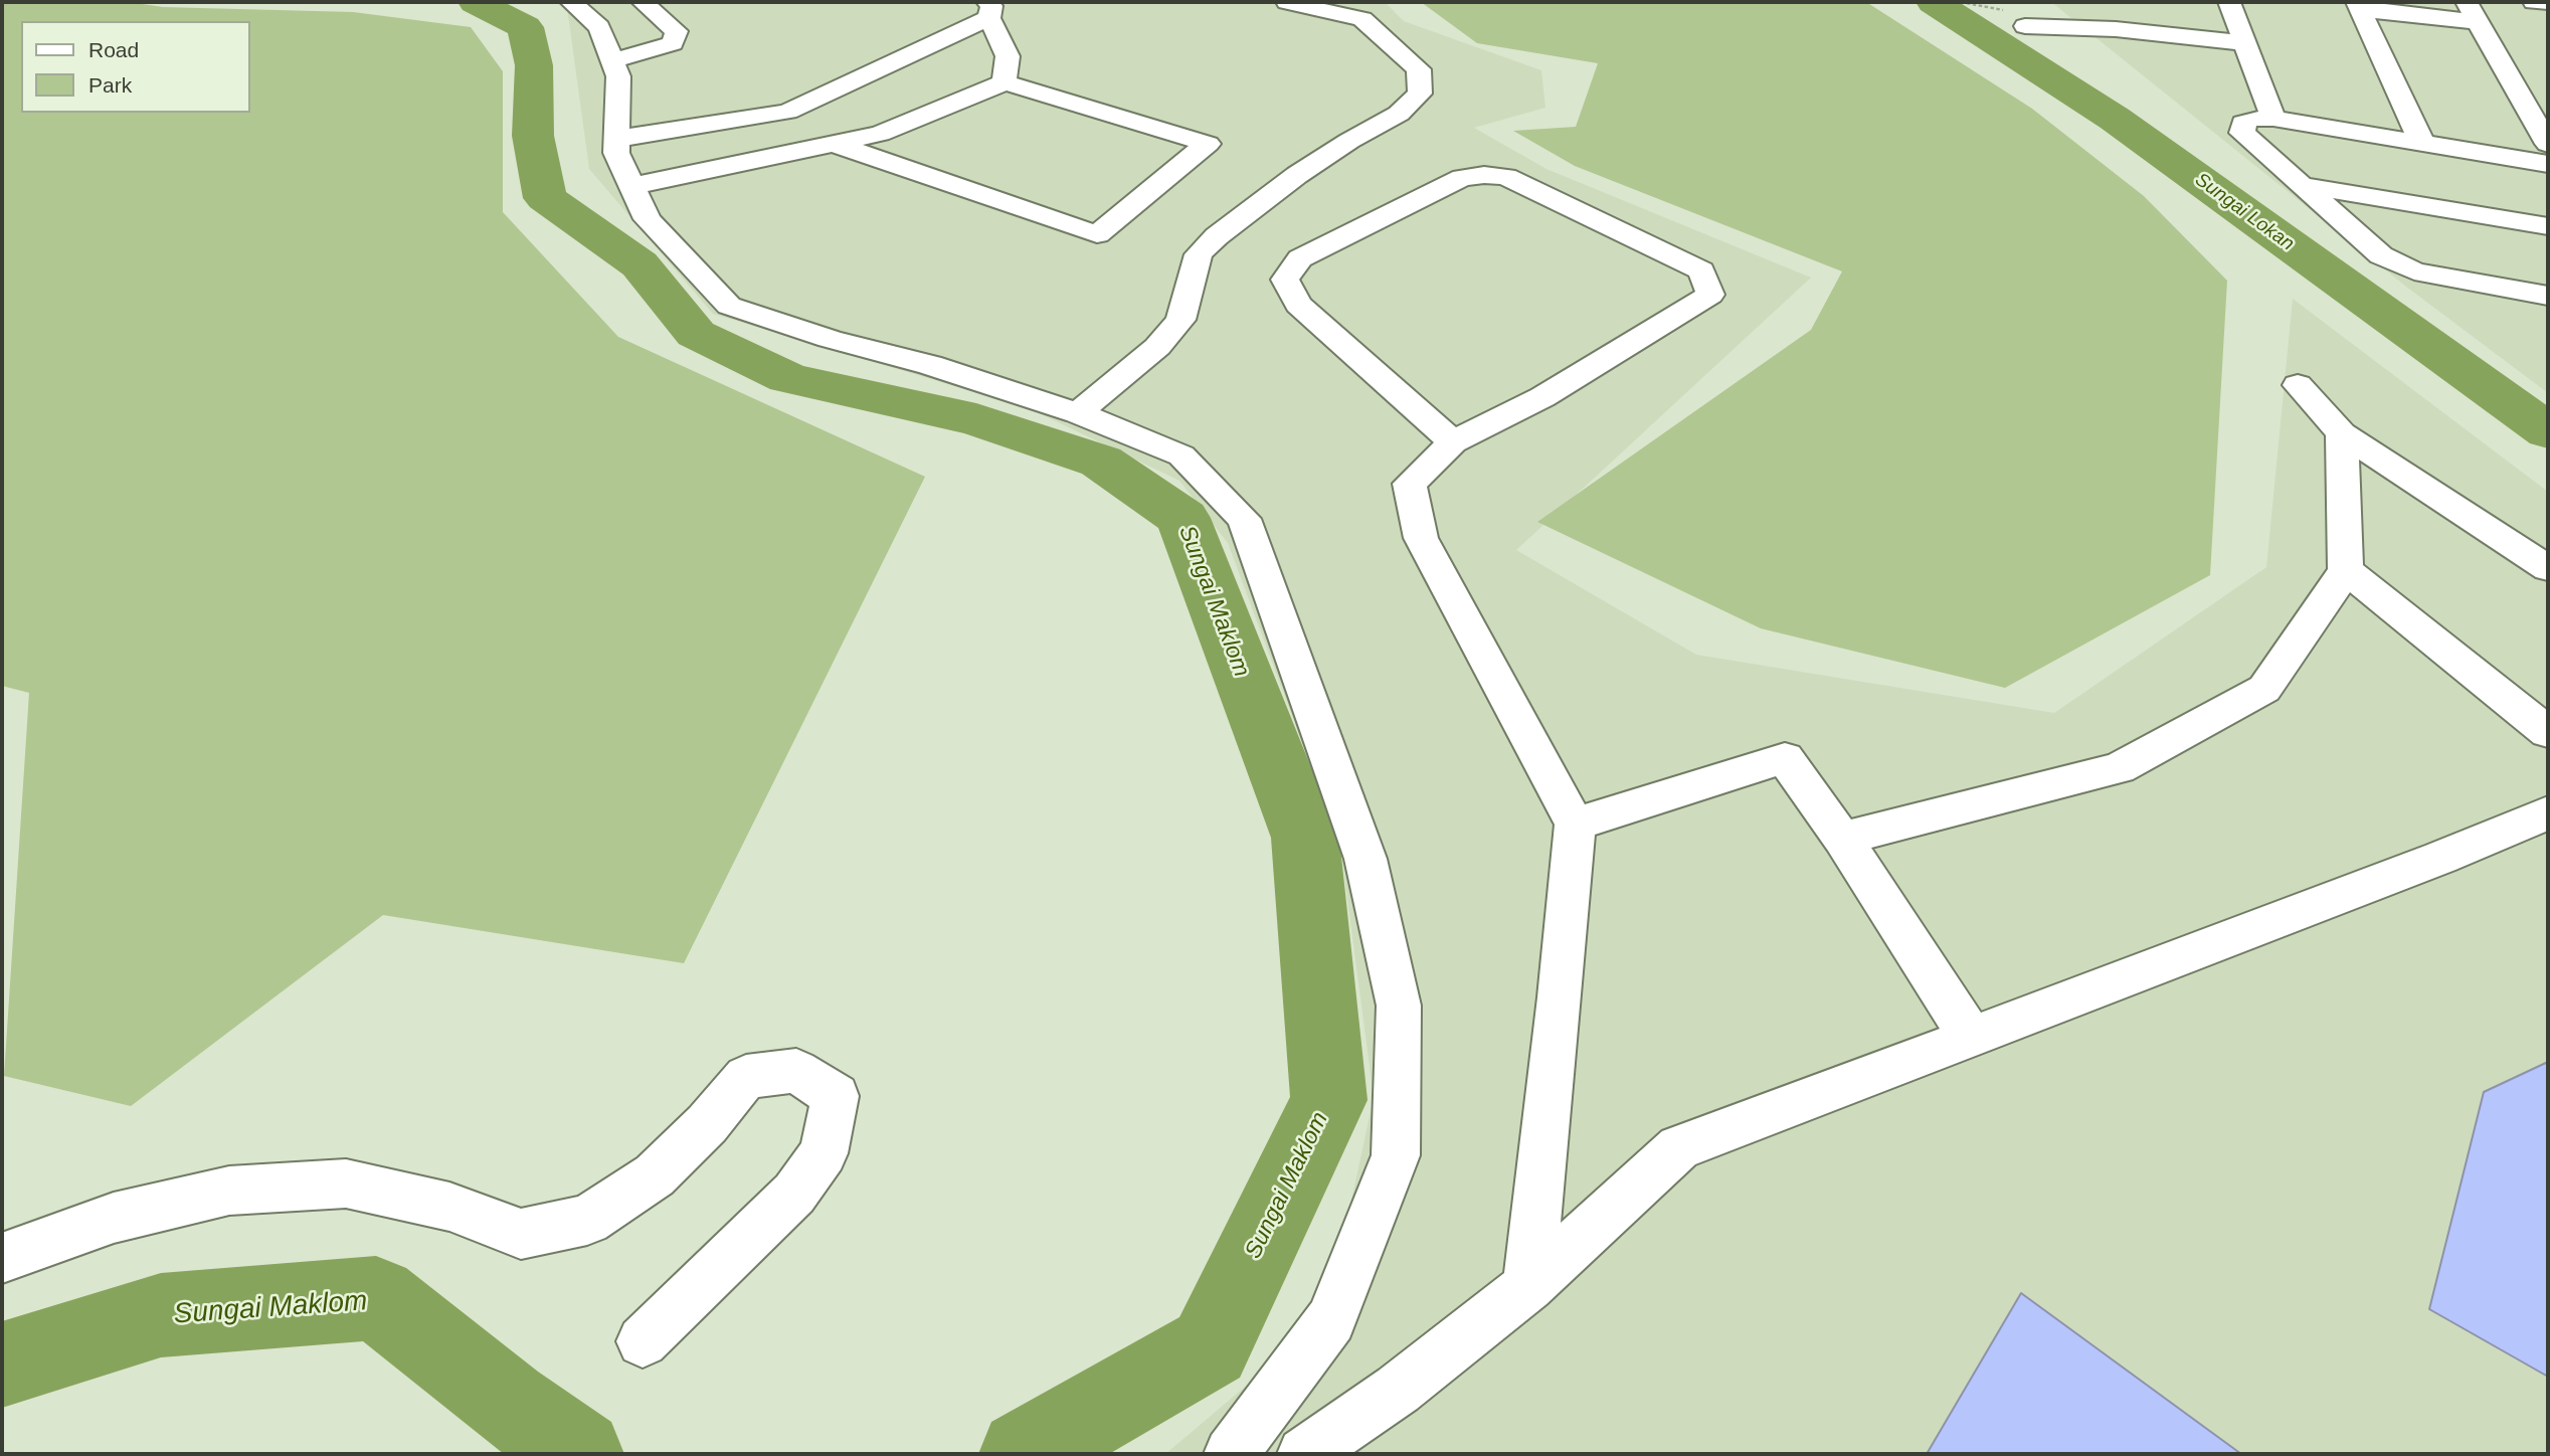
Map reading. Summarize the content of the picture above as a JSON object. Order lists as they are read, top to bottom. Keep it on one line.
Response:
{"water":["Sungai Lokan","Sungai Maklom"],"legend":["Road","Park"]}
